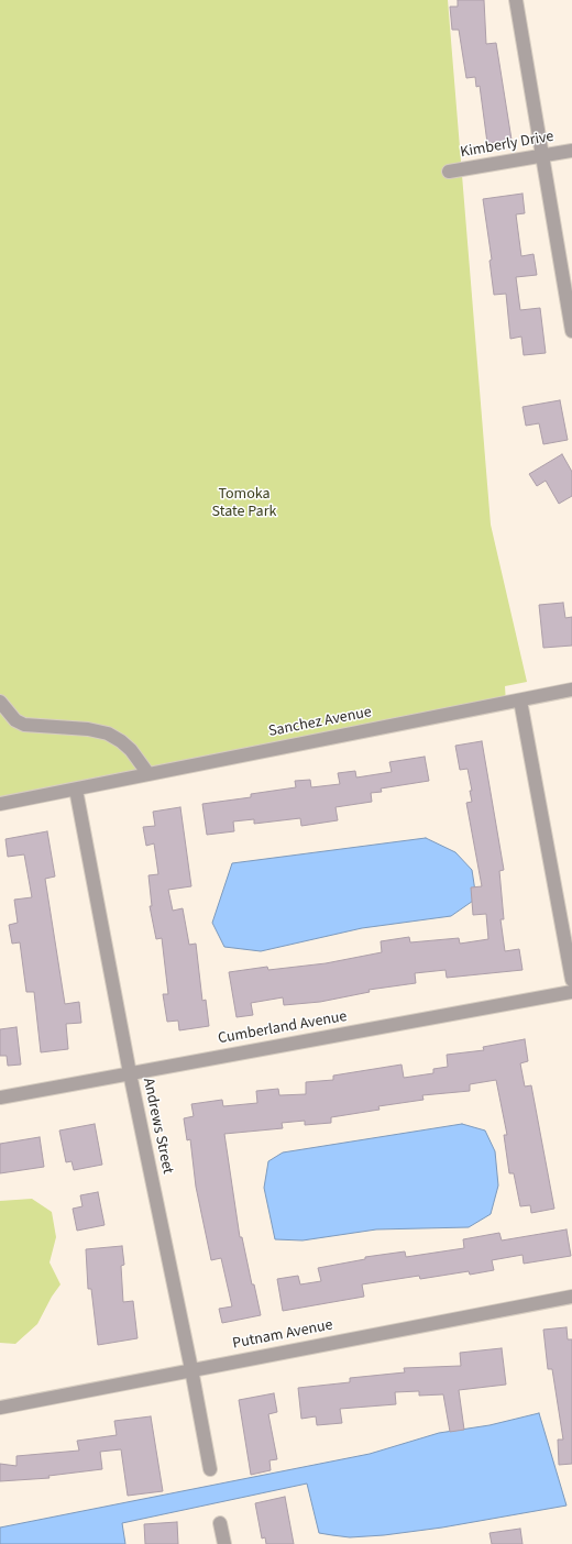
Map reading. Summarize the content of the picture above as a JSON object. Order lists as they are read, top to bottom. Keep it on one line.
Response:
{"streets":{"street":["Kimberly Drive","Sanchez Avenue","Cumberland Avenue","Andrews Street","Putnam Avenue"]},"crossings":[["Sanchez Avenue","Andrews Street"],["Cumberland Avenue","Andrews Street"],["Andrews Street","Putnam Avenue"]],"parks":["Tomoka State Park"]}
